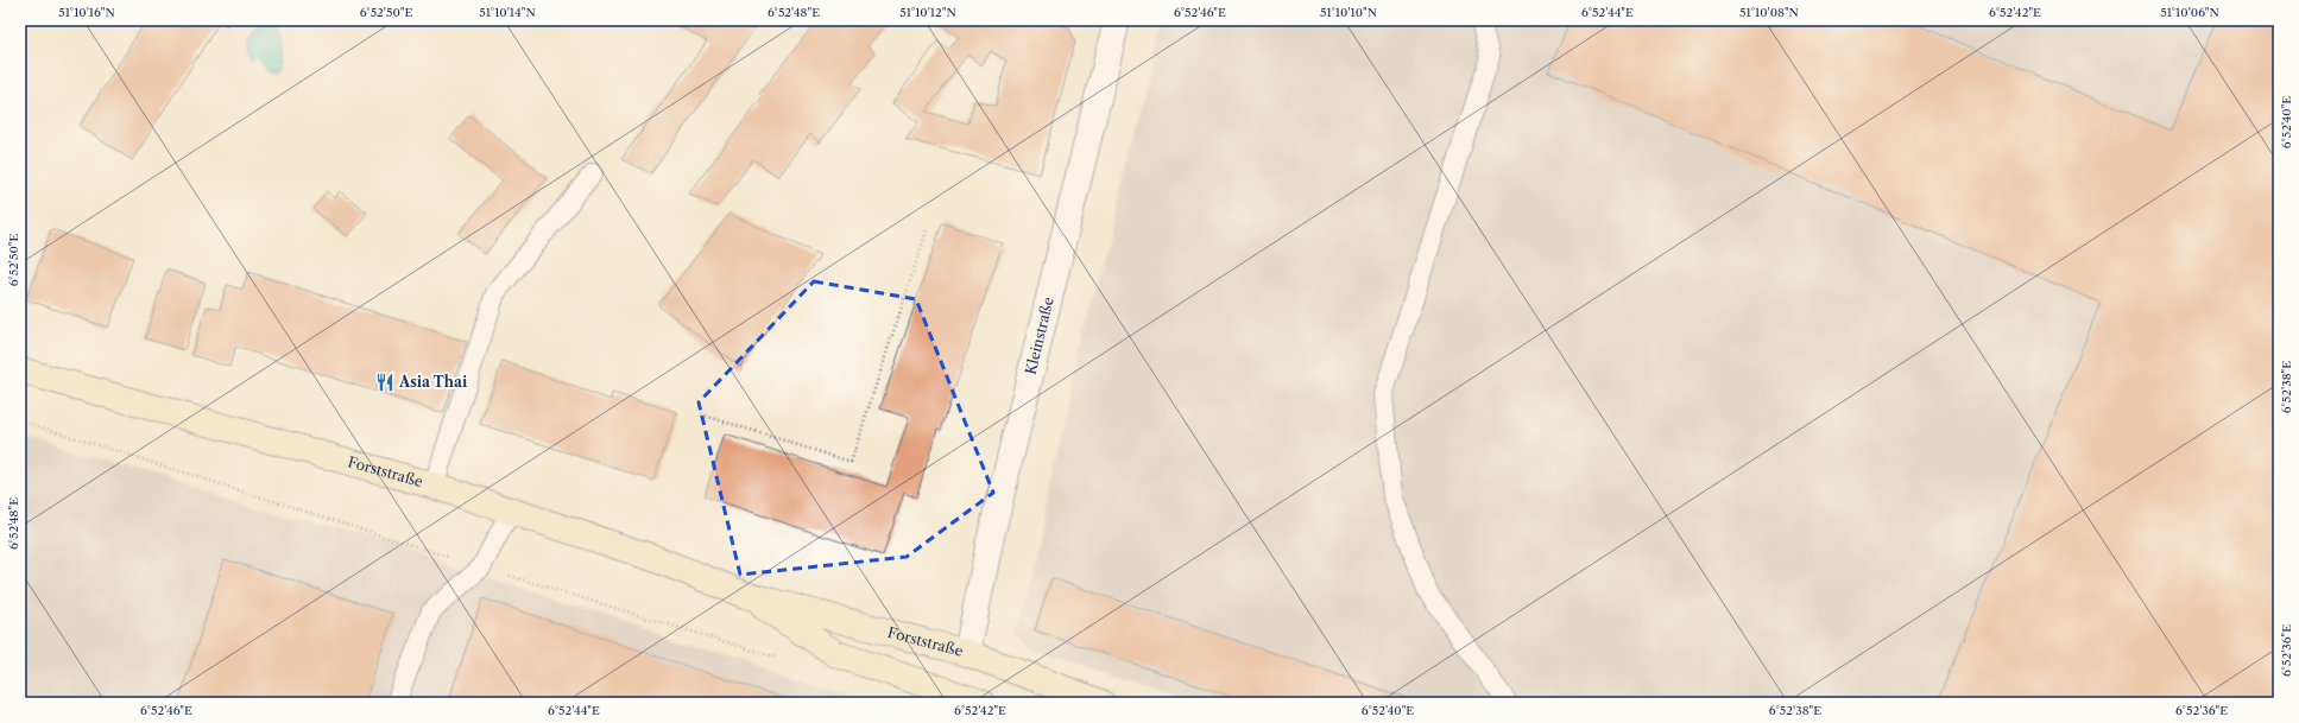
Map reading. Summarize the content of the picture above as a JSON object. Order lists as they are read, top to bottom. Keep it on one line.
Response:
{"streets":{"main road":["Forststraße"],"street":["Kleinstraße"]},"crossings":[["Kleinstraße","Forststraße"]],"places":{"restaurant":["Asia Thai"]},"coordinates":["51°10'16\"N","6°52'50\"E","51°10'14\"N","6°52'48\"E","51°10'12\"N","6°52'46\"E","51°10'10\"N","6°52'44\"E","51°10'08\"N","6°52'42\"E","51°10'06\"N","6°52'40\"E","6°52'38\"E","6°52'36\"E"]}
